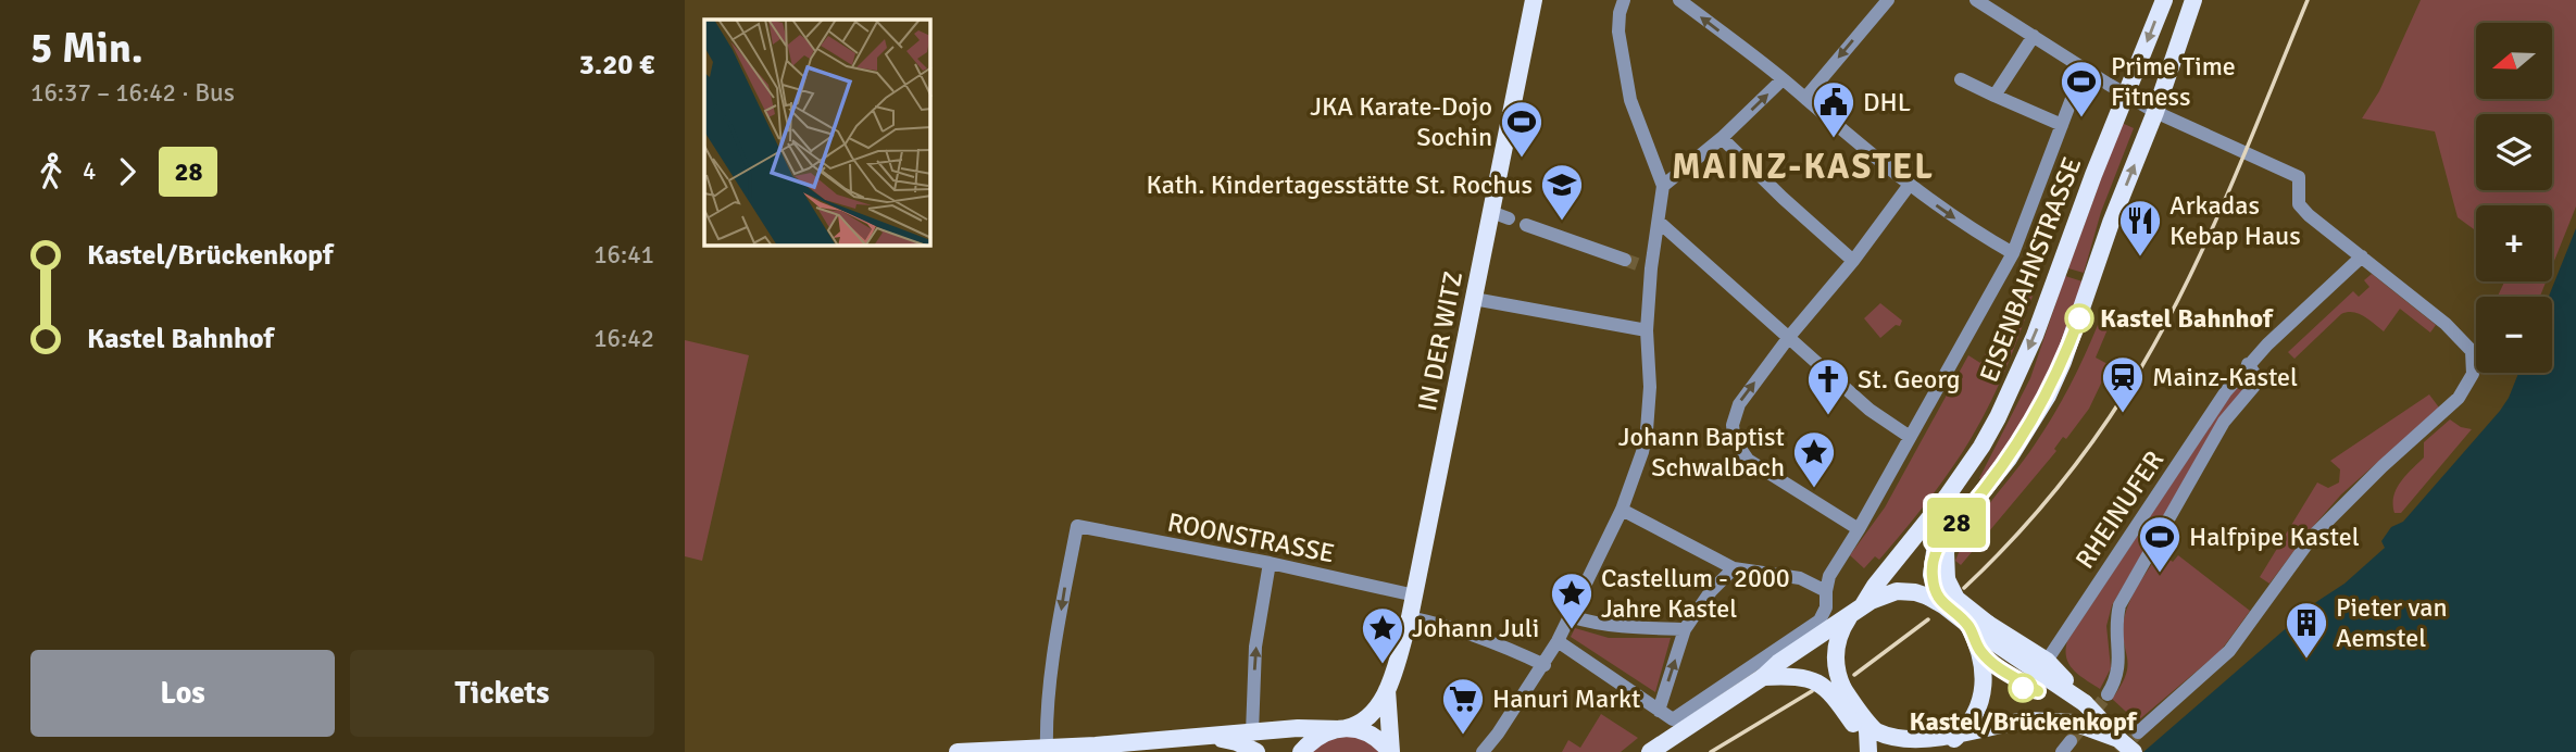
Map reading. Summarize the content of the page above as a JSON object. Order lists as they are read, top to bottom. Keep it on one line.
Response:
{"streets":{"main road":["EISENBAHNSTRASSE","IN DER WITZ"],"street":["RHEINUFER","ROONSTRASSE"]},"crossings":[["IN DER WITZ","ROONSTRASSE"]],"districts":["MAINZ-KASTEL"],"places":{"sports":["Prime Time Fitness","JKA Karate-Dojo Sochin","Halfpipe Kastel"],"public building":["DHL"],"school or university":["Kath. Kindertagesstätte St. Rochus"],"restaurant":["Arkadas Kebap Haus"],"other":["Kastel Bahnhof","Kastel/Brückenkopf"],"station":["Mainz-Kastel"],"church":["St. Georg"],"place":["Johann Baptist Schwalbach","Castellum - 2000 Jahre Kastel","Johann Juli"],"building":["Pieter van Aemstel"],"supermarket":["Hanuri Markt"]},"lines":["bus line 28"],"north":"left","page":{"heading":["5 Min.","16:37 – 16:42 · Bus","3.20 €"],"on_map":"28","map_buttons":["+","−"],"legs":["4","28"],"list":[{"name":"Kastel/Brückenkopf","value":"16:41"},{"name":"Kastel Bahnhof","value":"16:42"}],"buttons":["Los","Tickets"]}}
